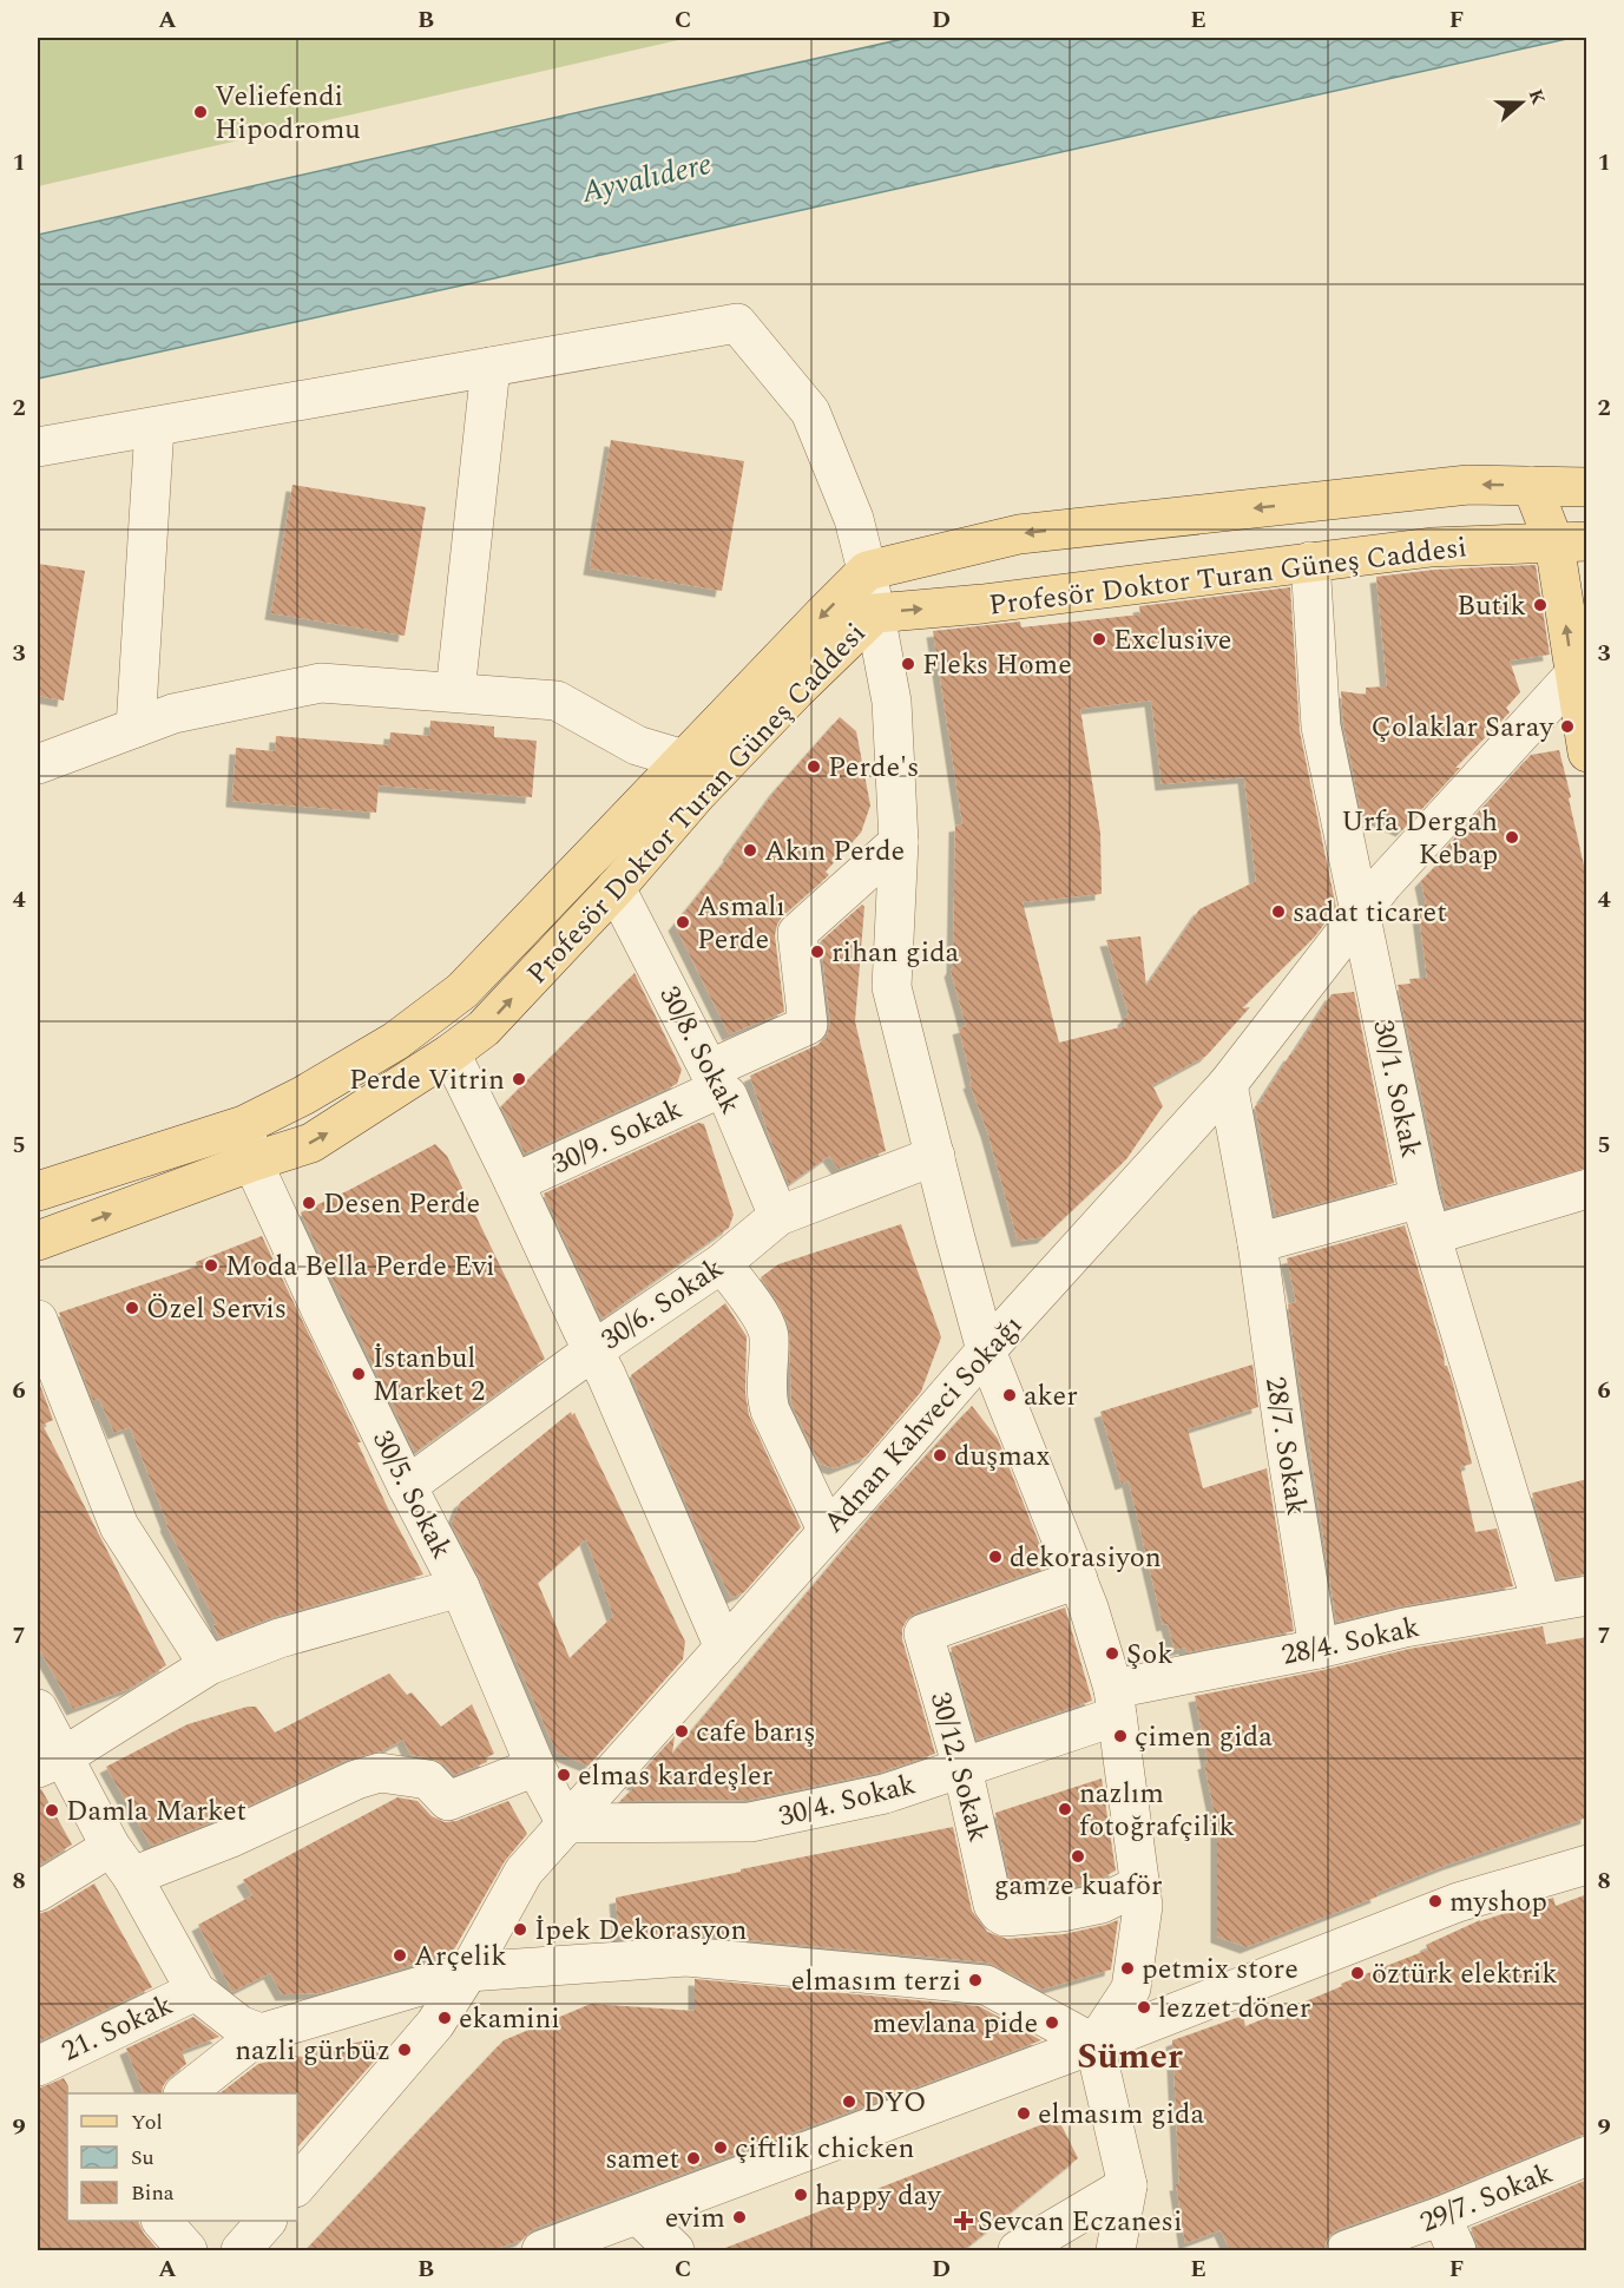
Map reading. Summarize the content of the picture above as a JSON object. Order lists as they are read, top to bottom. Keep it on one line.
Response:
{"streets":{"main road":["Profesör Doktor Turan Güneş Caddesi"],"street":["30/8. Sokak","30/1. Sokak","30/9. Sokak","30/6. Sokak","Adnan Kahveci Sokağı","28/7. Sokak","30/5. Sokak","28/4. Sokak","30/12. Sokak","30/4. Sokak","21. Sokak","29/7. Sokak"]},"crossings":[["Profesör Doktor Turan Güneş Caddesi","30/8. Sokak"],["Profesör Doktor Turan Güneş Caddesi","30/1. Sokak"],["Profesör Doktor Turan Güneş Caddesi","30/5. Sokak"],["30/8. Sokak","30/9. Sokak"],["30/8. Sokak","30/6. Sokak"],["30/1. Sokak","Adnan Kahveci Sokağı"],["30/1. Sokak","28/4. Sokak"],["30/6. Sokak","30/5. Sokak"],["Adnan Kahveci Sokağı","28/7. Sokak"],["Adnan Kahveci Sokağı","30/5. Sokak"],["Adnan Kahveci Sokağı","30/4. Sokak"],["28/7. Sokak","28/4. Sokak"],["30/5. Sokak","30/4. Sokak"],["28/4. Sokak","30/4. Sokak"],["30/12. Sokak","30/4. Sokak"]],"districts":["Sümer"],"water":["Ayvalıdere"],"places":{"other":["Veliefendi Hipodromu","Butik","Exclusive","Fleks Home","Çolaklar Saray","Perde's","Urfa Dergah Kebap","Akın Perde","sadat ticaret","Asmalı Perde","rihan gida","Perde Vitrin","Desen Perde","Moda Bella Perde Evi","Özel Servis","İstanbul Market 2","aker","duşmax","dekorasiyon","Şok","cafe barış","çimen gida","elmas kardeşler","nazlım fotoğrafçilik","Damla Market","gamze kuaför","myshop","İpek Dekorasyon","Arçelik","petmix store","öztürk elektrik","elmasım terzi","lezzet döner","ekamini","mevlana pide","nazli gürbüz","DYO","elmasım gida","çiftlik chicken","samet","happy day","evim"],"health":["Sevcan Eczanesi"]},"legend":["Yol","Su","Bina"],"north":"right","grid":{"columns":["A","B","C","D","E","F"],"rows":["1","2","3","4","5","6","7","8","9"]}}
